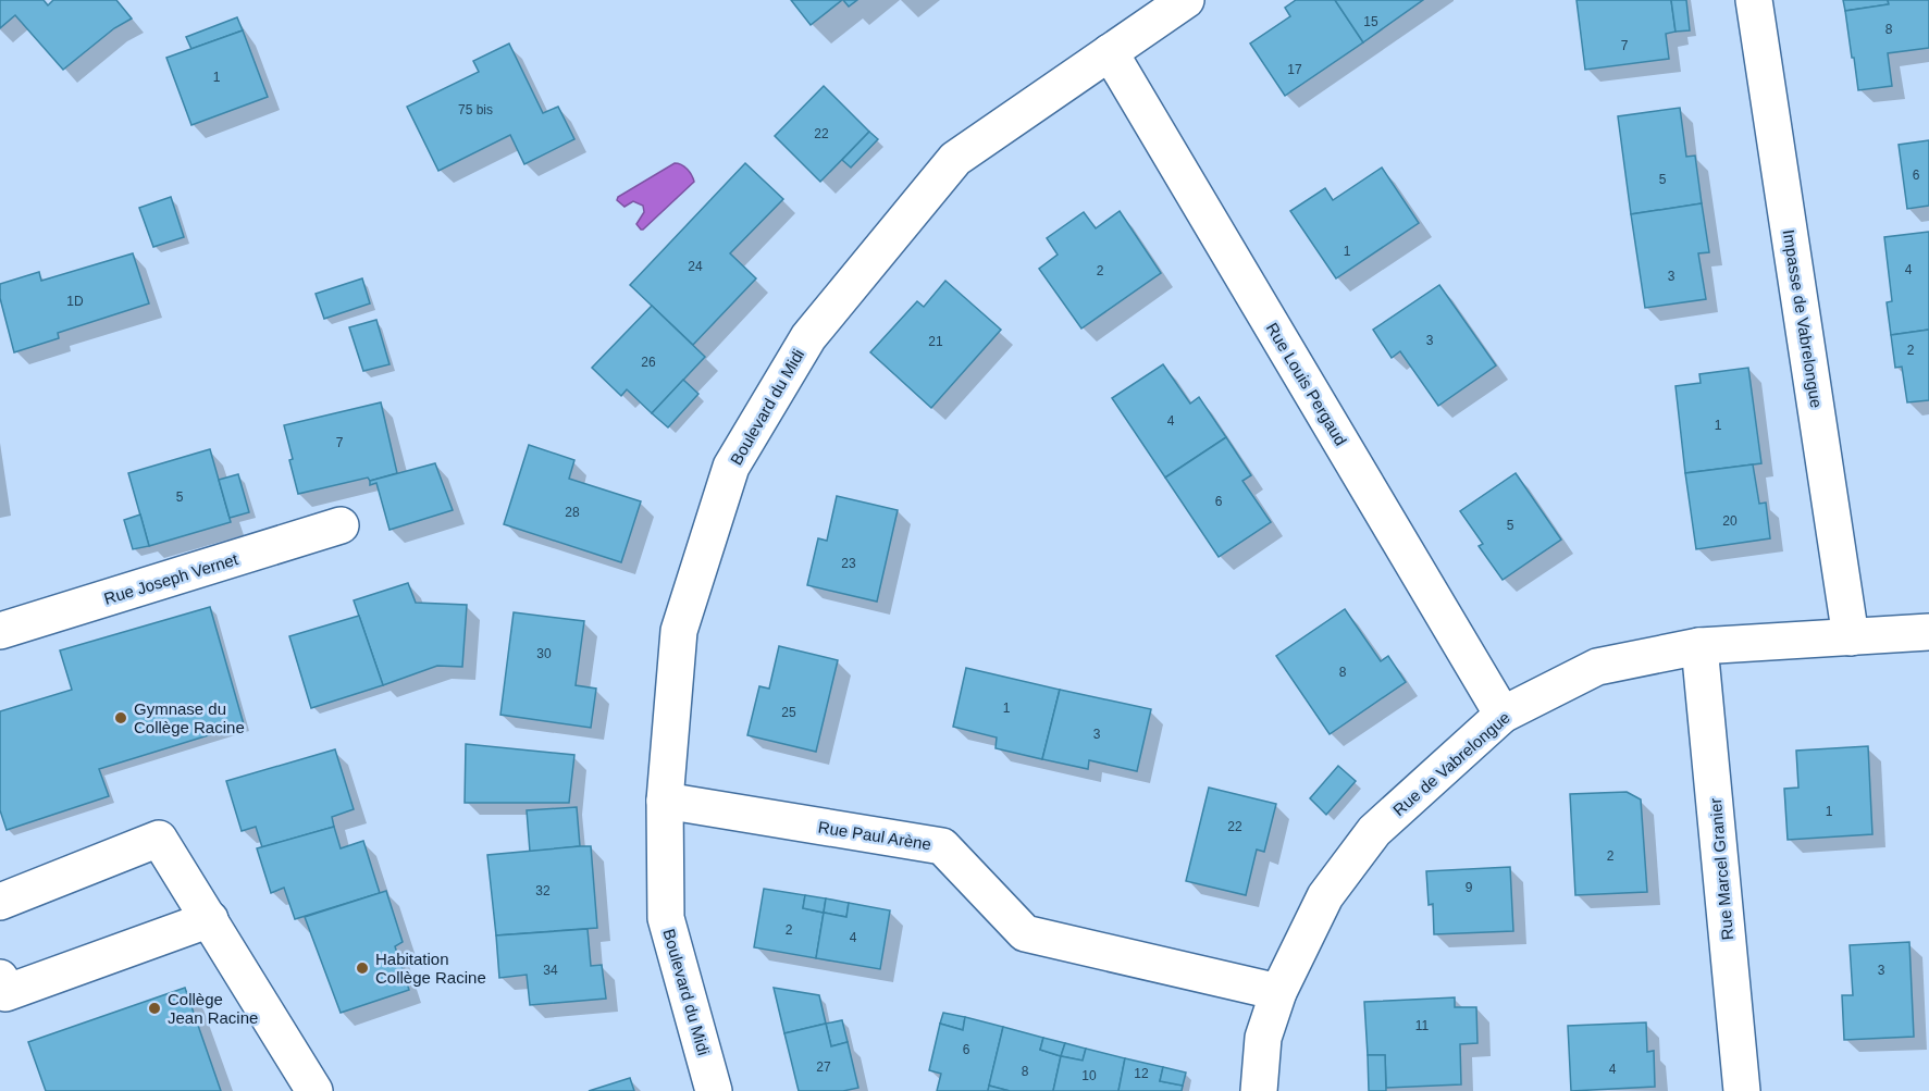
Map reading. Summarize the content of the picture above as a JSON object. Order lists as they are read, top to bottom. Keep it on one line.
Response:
{"streets":{"street":["Impasse de Vabrelongue","Rue Louis Pergaud","Boulevard du Midi","Rue Joseph Vernet","Rue de Vabrelongue","Rue Paul Arène","Rue Marcel Granier"]},"crossings":[["Impasse de Vabrelongue","Rue de Vabrelongue"],["Rue Louis Pergaud","Boulevard du Midi"],["Rue Louis Pergaud","Rue de Vabrelongue"],["Boulevard du Midi","Rue Paul Arène"],["Rue de Vabrelongue","Rue Paul Arène"],["Rue de Vabrelongue","Rue Marcel Granier"]],"places":["Gymnase du Collège Racine","Habitation Collège Racine","Collège Jean Racine"],"house_numbers":["15","8","7","17","1","75 bis","22","6","5","1","24","4","2","3","1D","3","21","2","26","4","1","7","5","6","28","20","5","23","30","8","1","25","3","1","22","2","9","32","2","4","34","3","11","6","27","4","8","12","10"]}
